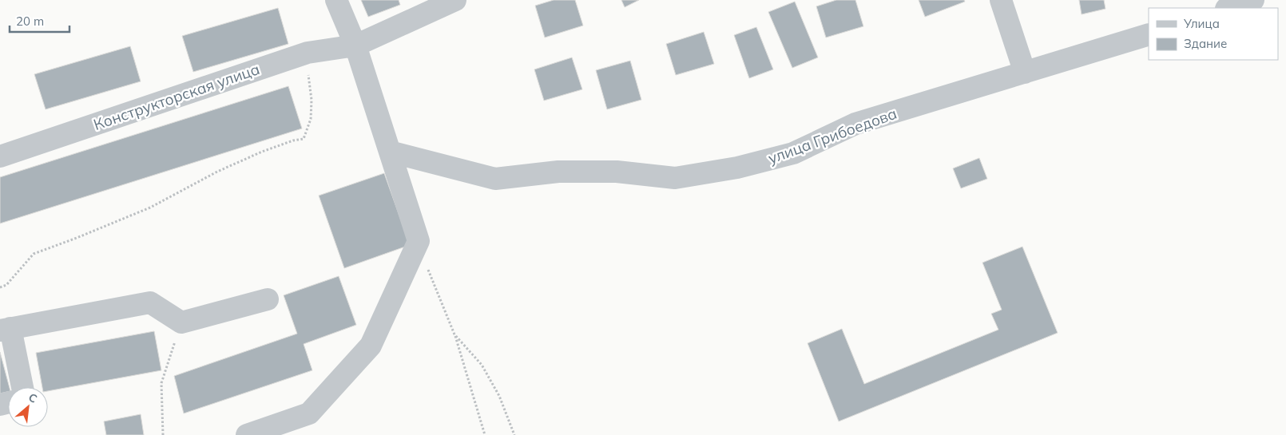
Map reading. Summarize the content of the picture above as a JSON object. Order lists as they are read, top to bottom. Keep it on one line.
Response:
{"streets":{"street":["Конструкторская улица","улица Грибоедова"]},"legend":["Улица","Здание"],"scale_bar":"20 m","north":"top right"}
